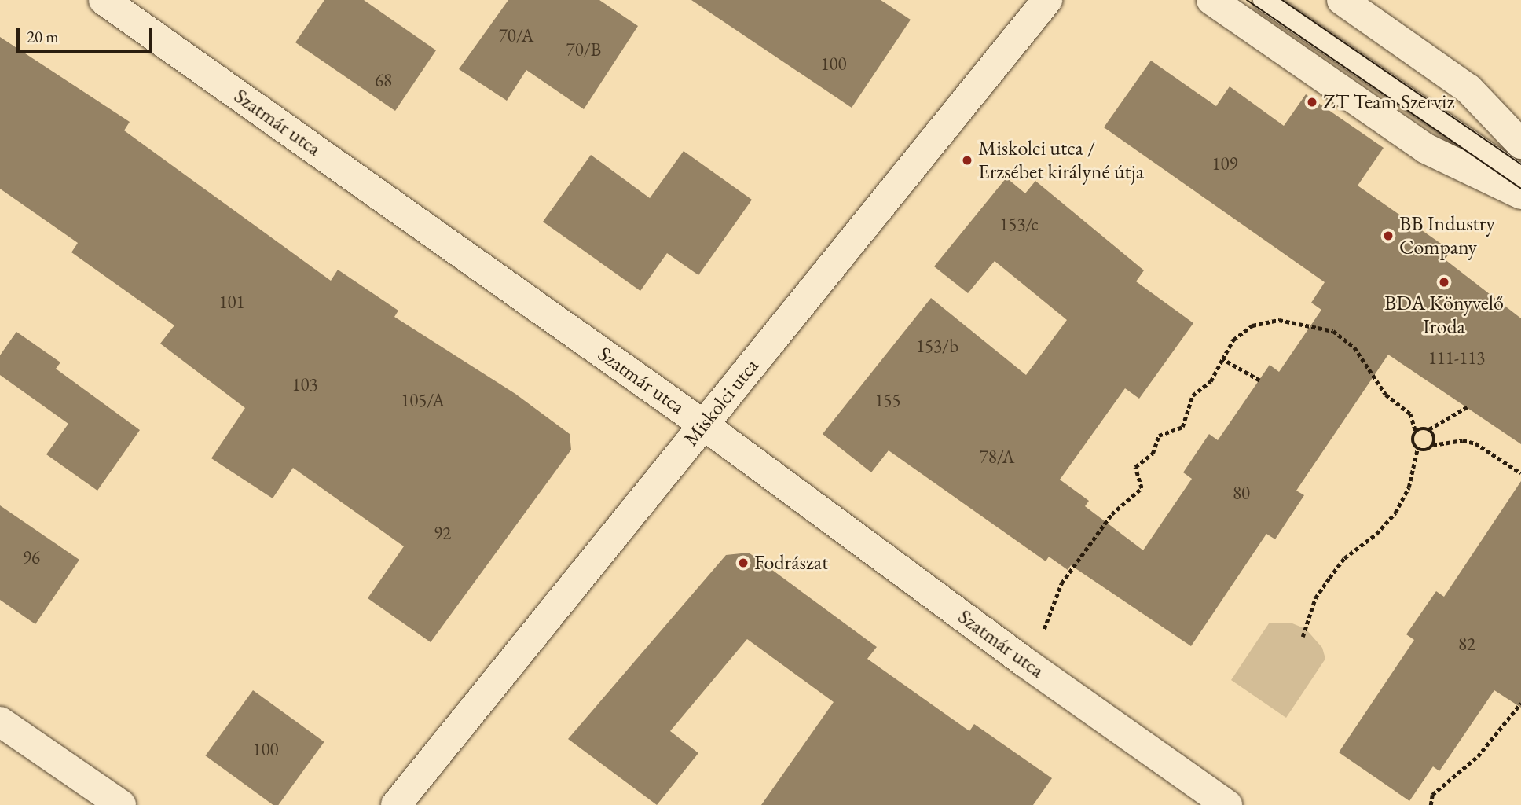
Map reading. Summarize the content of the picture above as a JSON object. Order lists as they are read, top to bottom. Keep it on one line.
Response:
{"streets":{"street":["Szatmár utca","Miskolci utca"]},"crossings":[["Szatmár utca","Miskolci utca"]],"places":["ZT Team Szerviz","Miskolci utca / Erzsébet királyné útja","BB Industry Company","BDA Könyvelő Iroda","Fodrászat"],"house_numbers":["70/A","70/B","100","68","109","153/c","101","153/b","111-113","103","105/A","155","78/A","80","92","96","82","100"],"scale_bar":"20 m"}
